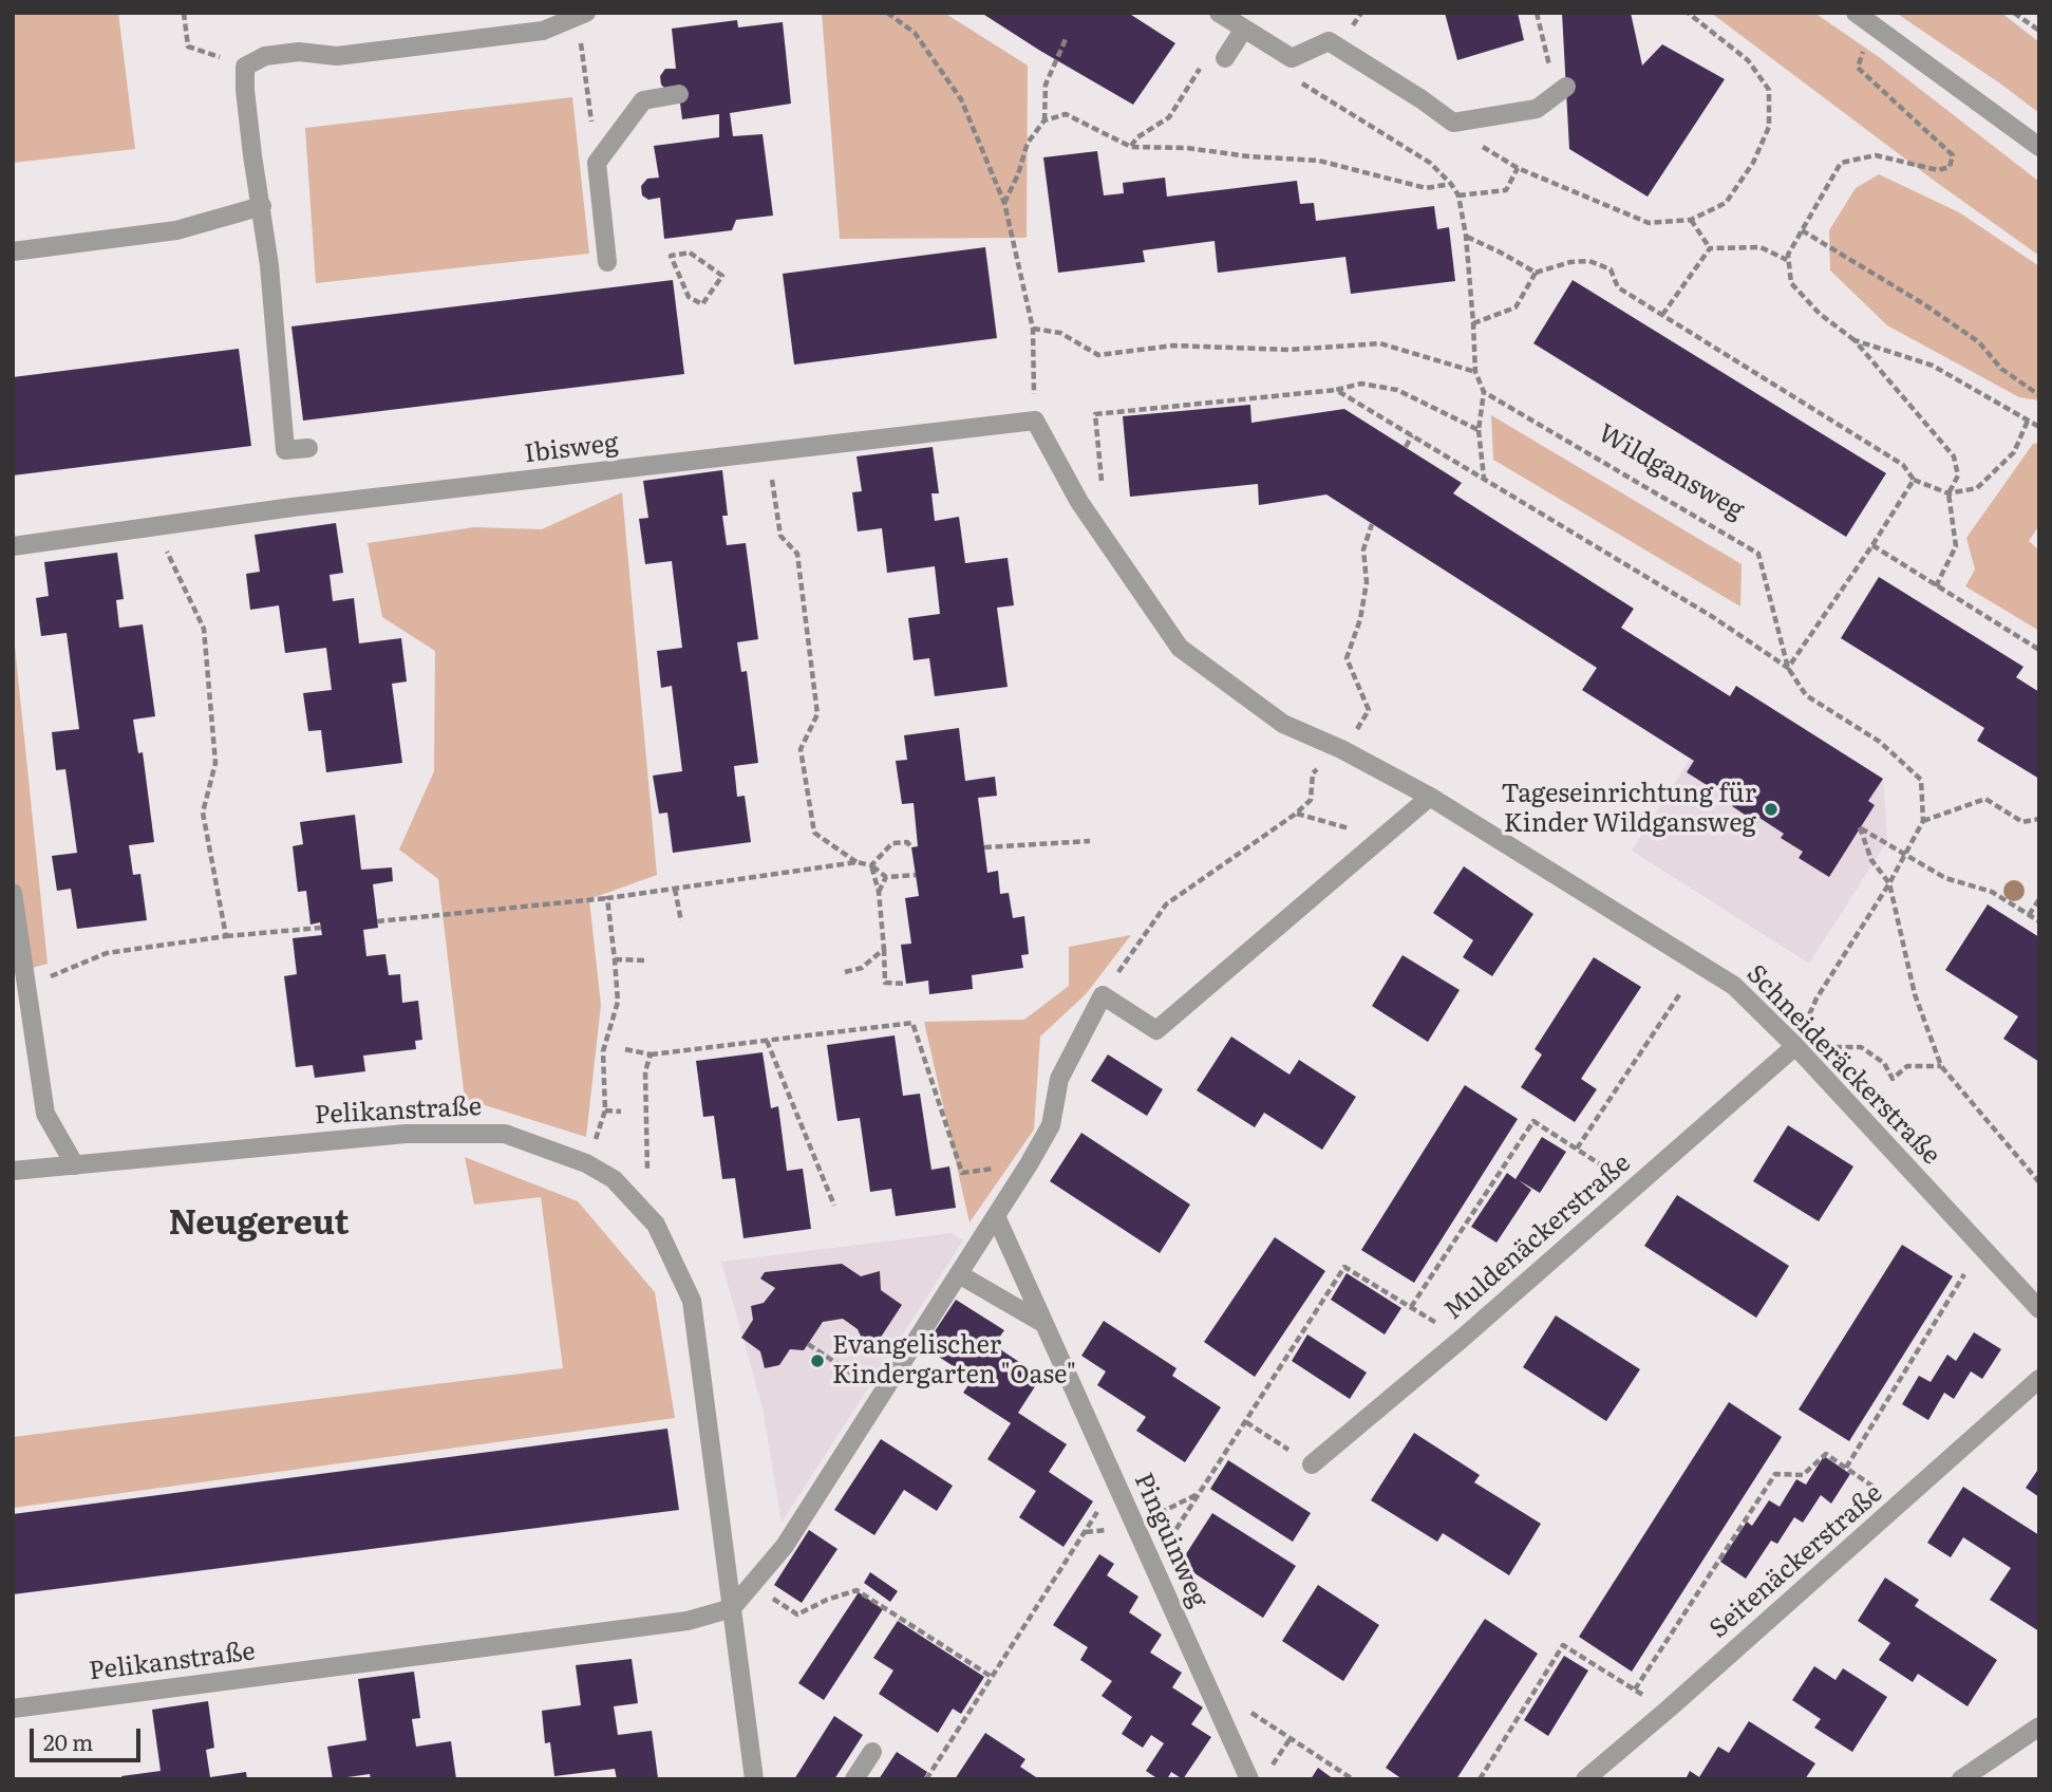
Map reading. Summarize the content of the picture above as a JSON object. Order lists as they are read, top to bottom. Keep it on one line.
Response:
{"streets":{"street":["Ibisweg","Schneideräckerstraße","Pelikanstraße","Muldenäckerstraße","Pinguinweg","Seitenäckerstraße"],"path":["Wildgansweg"]},"crossings":[["Schneideräckerstraße","Muldenäckerstraße"]],"districts":["Neugereut"],"places":["Tageseinrichtung für Kinder Wildgansweg","Evangelischer Kindergarten \"Oase\""],"scale_bar":"20 m"}
